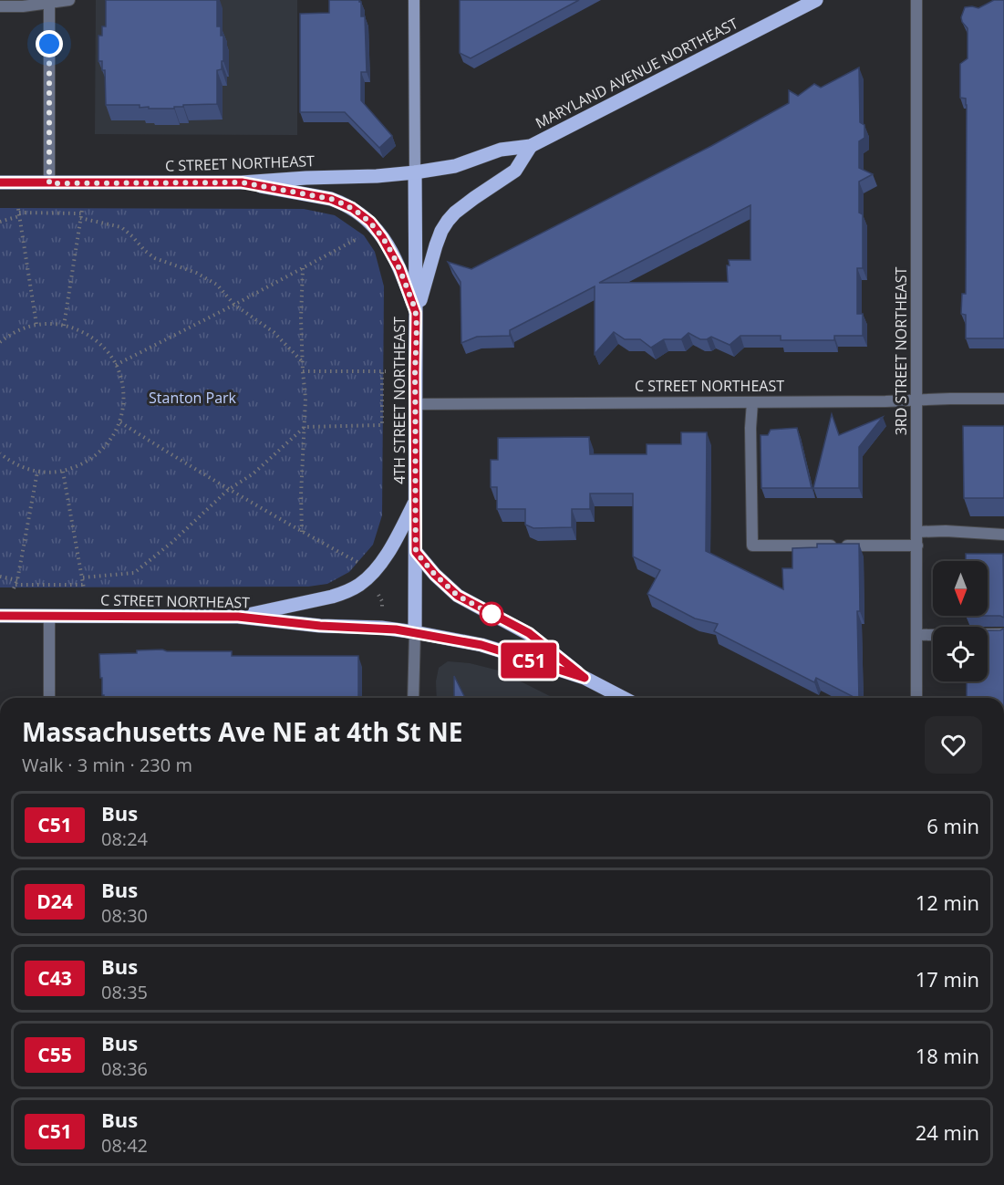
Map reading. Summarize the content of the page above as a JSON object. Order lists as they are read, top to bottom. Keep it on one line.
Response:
{"streets":{"main road":["MARYLAND AVENUE NORTHEAST","C STREET NORTHEAST","4TH STREET NORTHEAST"],"street":["3RD STREET NORTHEAST"]},"crossings":[["MARYLAND AVENUE NORTHEAST","C STREET NORTHEAST"],["MARYLAND AVENUE NORTHEAST","4TH STREET NORTHEAST"],["C STREET NORTHEAST","3RD STREET NORTHEAST"],["C STREET NORTHEAST","4TH STREET NORTHEAST"]],"parks":["Stanton Park"],"lines":["bus line C51"],"north":"bottom","page":{"on_map":"C51","heading":["Massachusetts Ave NE at 4th St NE","Walk · 3 min · 230 m"],"list":[{"mark":"C51","name":"Bus","note":"08:24","value":"6 min"},{"mark":"D24","name":"Bus","note":"08:30","value":"12 min"},{"mark":"C43","name":"Bus","note":"08:35","value":"17 min"},{"mark":"C55","name":"Bus","note":"08:36","value":"18 min"},{"mark":"C51","name":"Bus","note":"08:42","value":"24 min"}]}}
